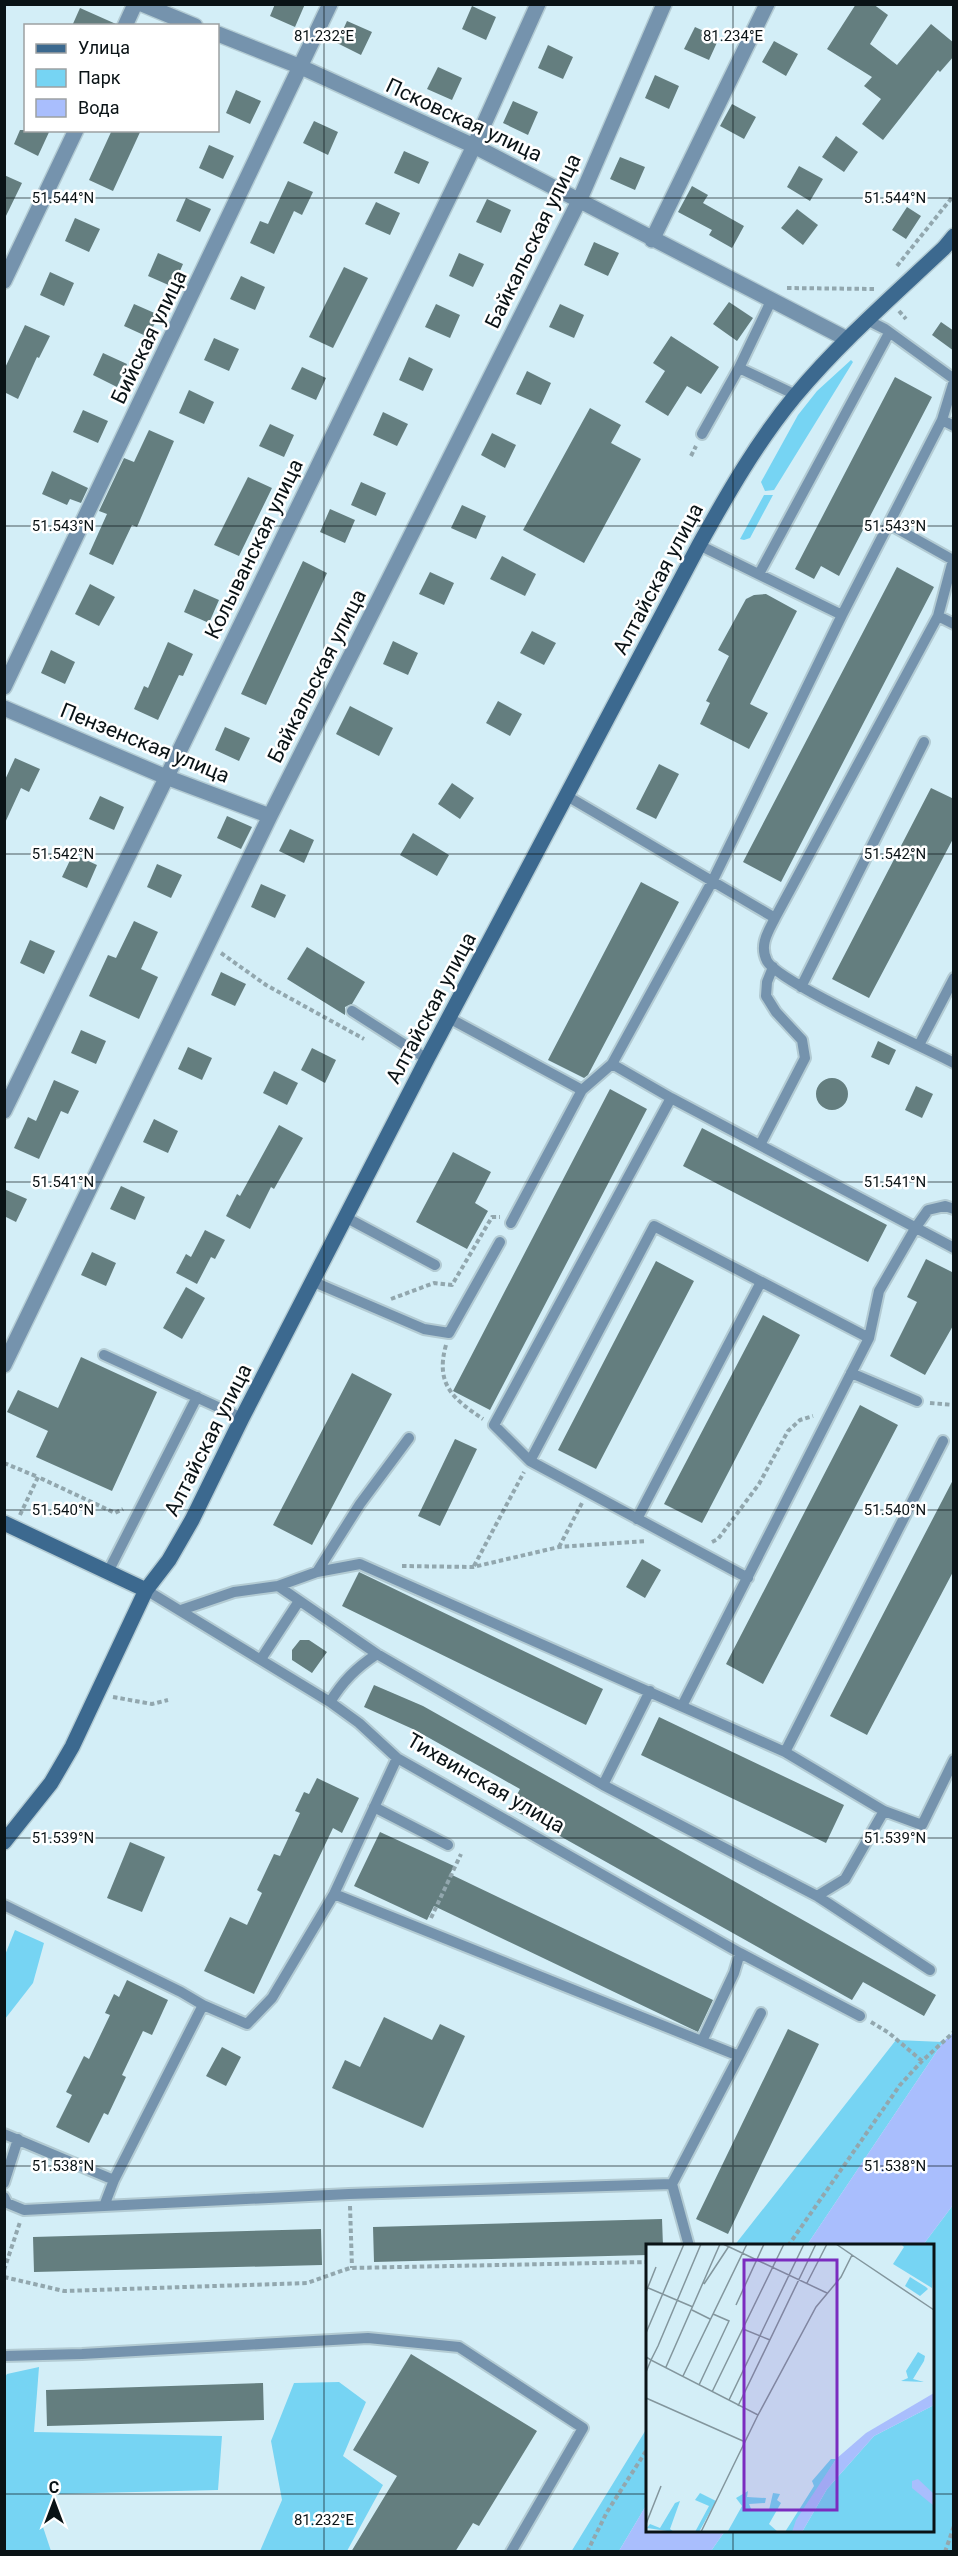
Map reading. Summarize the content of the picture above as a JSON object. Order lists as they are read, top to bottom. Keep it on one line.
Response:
{"streets":{"main road":["Алтайская улица","Тихвинская улица"],"street":["Псковская улица","Байкальская улица","Бийская улица","Колыванская улица","Пензенская улица"]},"crossings":[["Псковская улица","Байкальская улица"],["Псковская улица","Бийская улица"],["Псковская улица","Колыванская улица"],["Псковская улица","Алтайская улица"],["Байкальская улица","Пензенская улица"],["Колыванская улица","Пензенская улица"],["Алтайская улица","Тихвинская улица"]],"legend":["Улица","Парк","Вода"],"north":"top","coordinates":["81.232°E","81.234°E","51.544°N","51.543°N","51.542°N","51.541°N","51.540°N","51.539°N","51.538°N"]}
